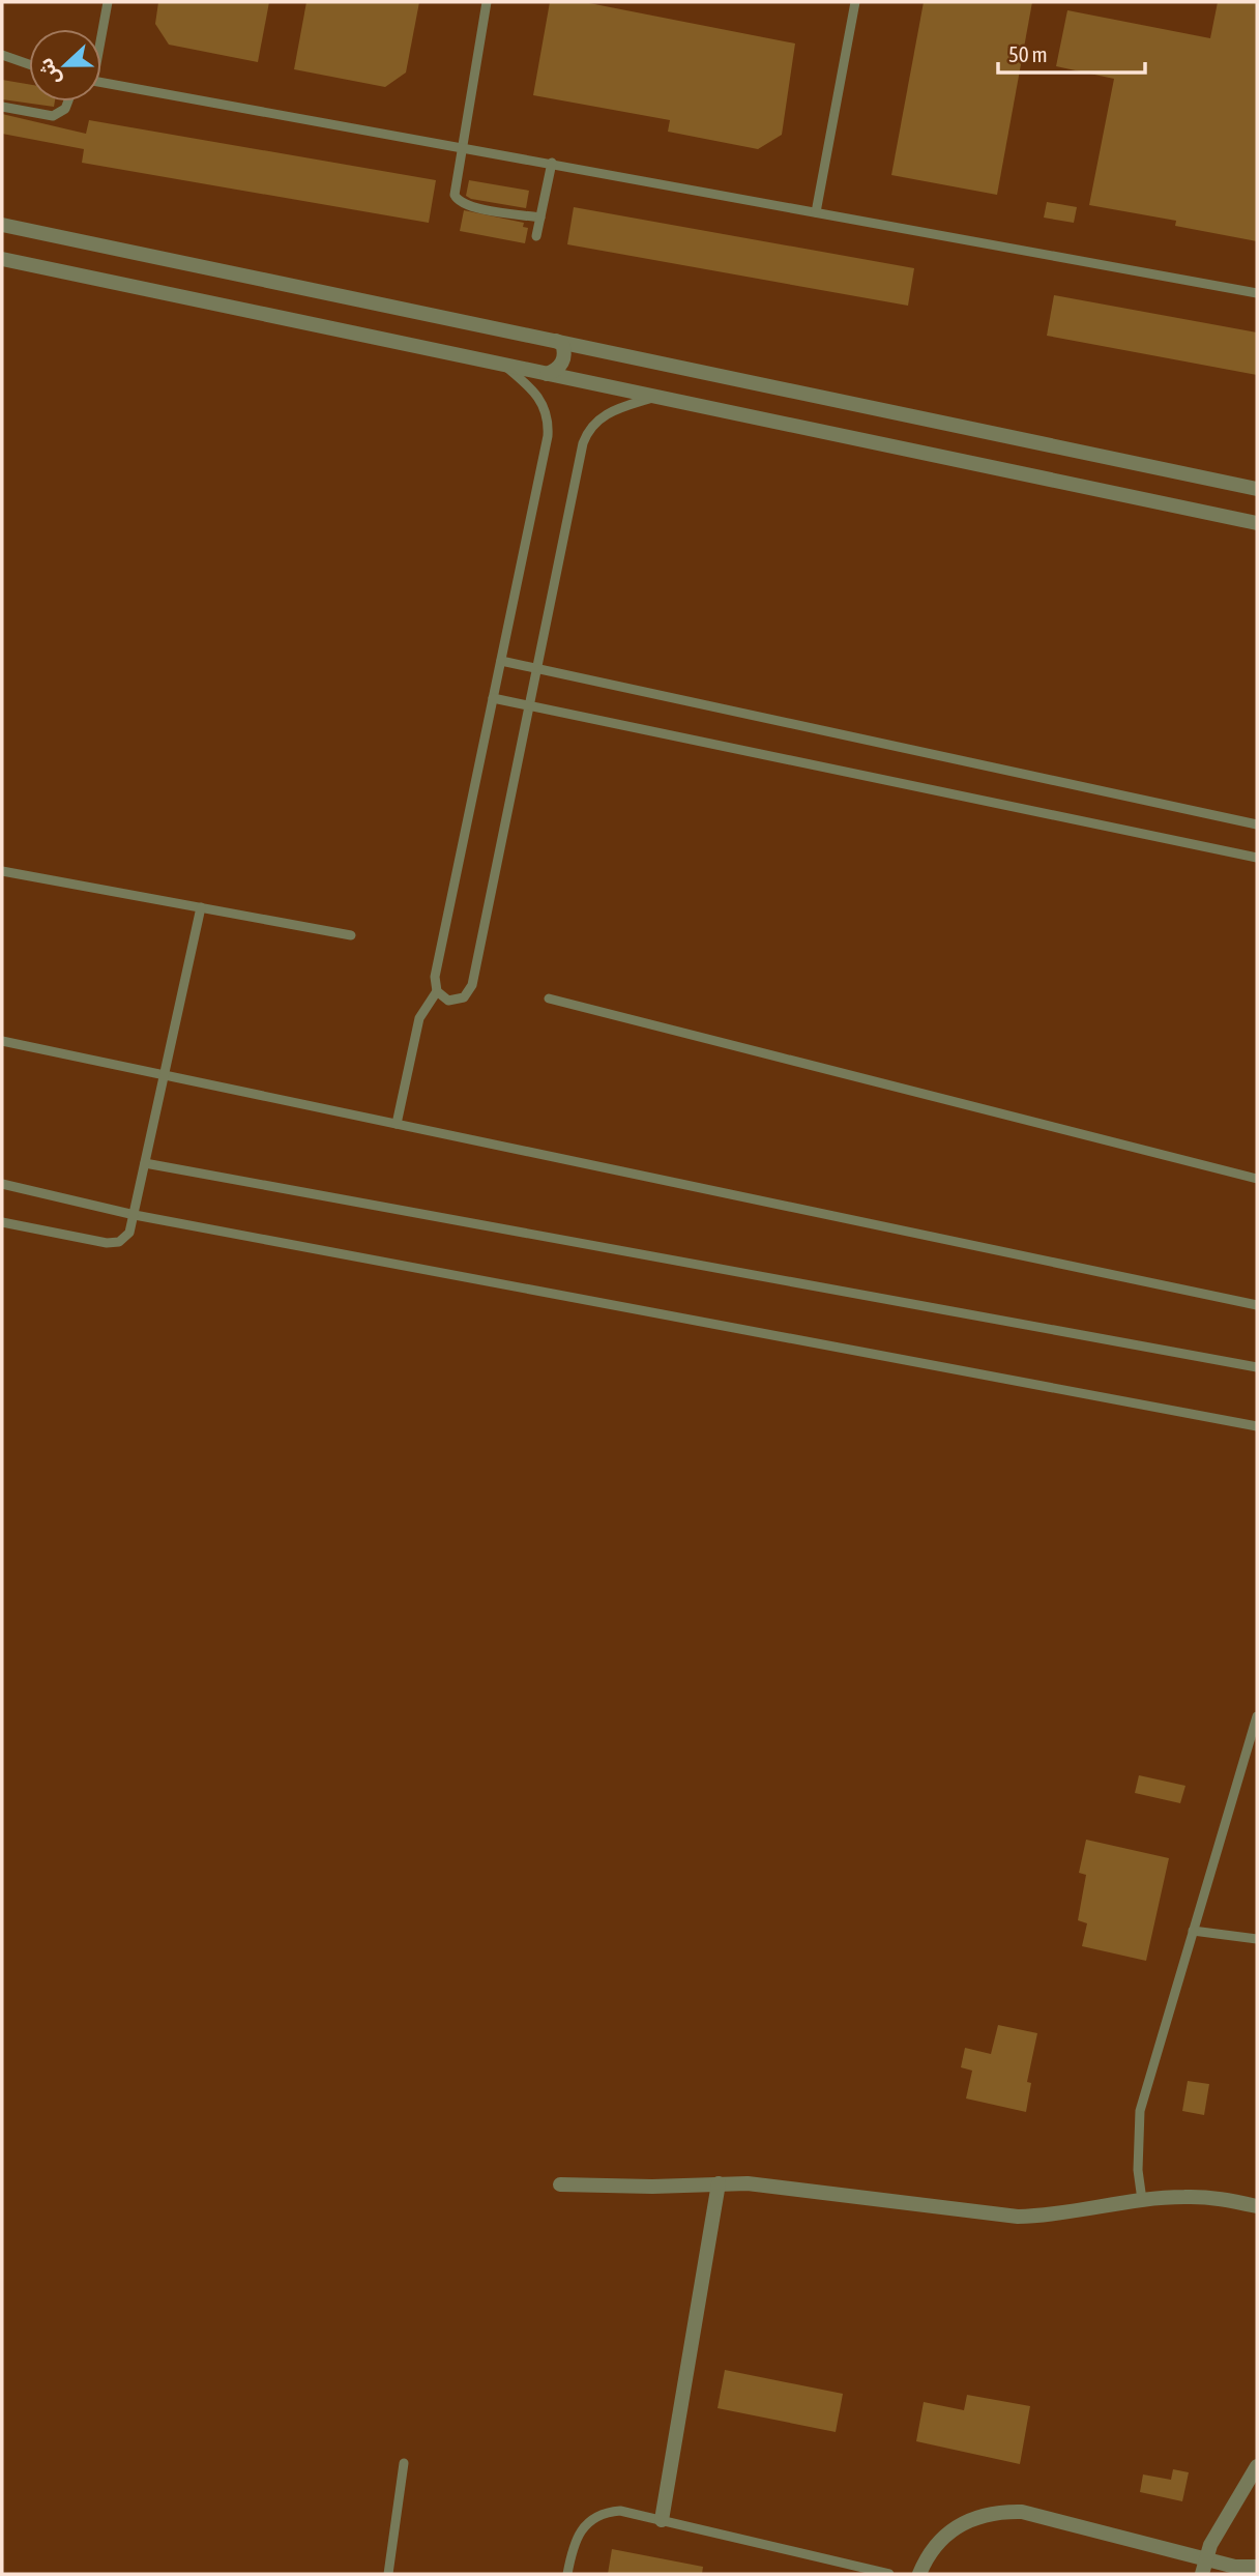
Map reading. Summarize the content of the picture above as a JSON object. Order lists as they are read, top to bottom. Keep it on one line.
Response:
{"scale_bar":"50 m","north":"left"}
